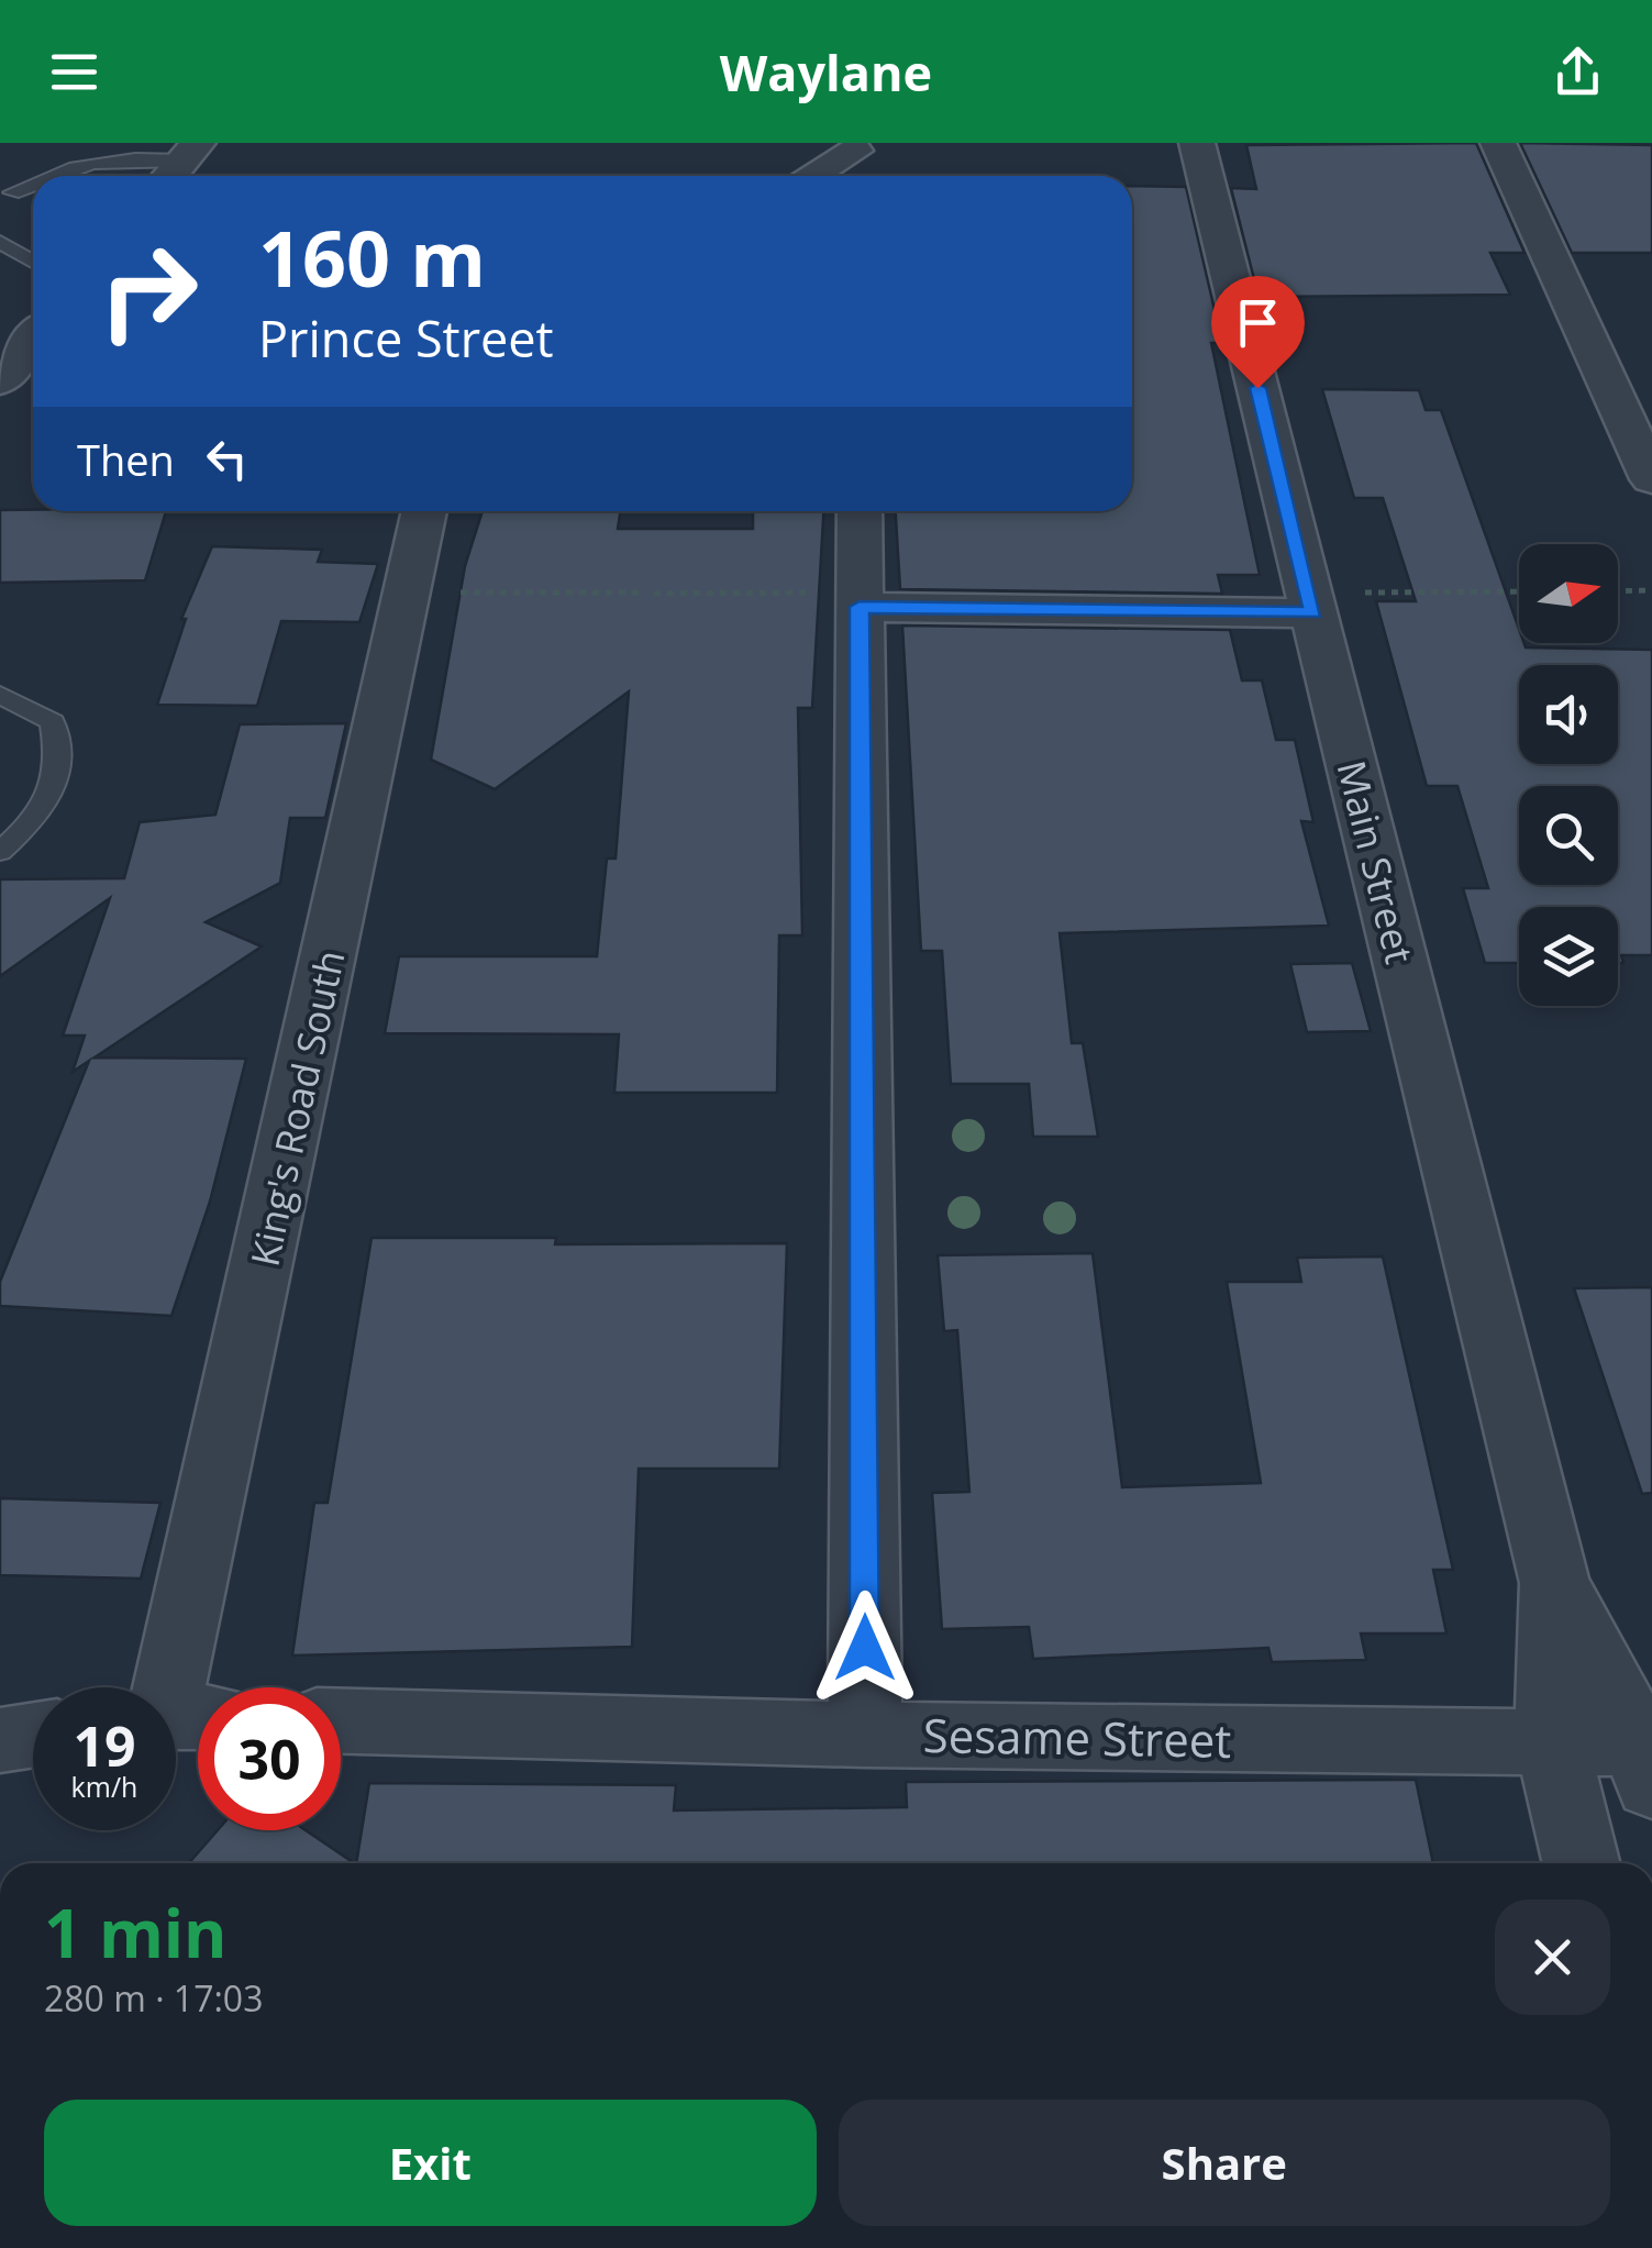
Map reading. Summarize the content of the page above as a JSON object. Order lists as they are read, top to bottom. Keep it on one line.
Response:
{"streets":{"street":["Main Street","King's Road South","Sesame Street"]},"crossings":[["Main Street","Sesame Street"]],"north":"right","page":{"header":"Waylane","turn":["160 m","Prince Street"],"then":"Then","speed":"19 km/h","limit":"30","heading":["1 min","280 m · 17:03"],"buttons":["Exit","Share"]}}
